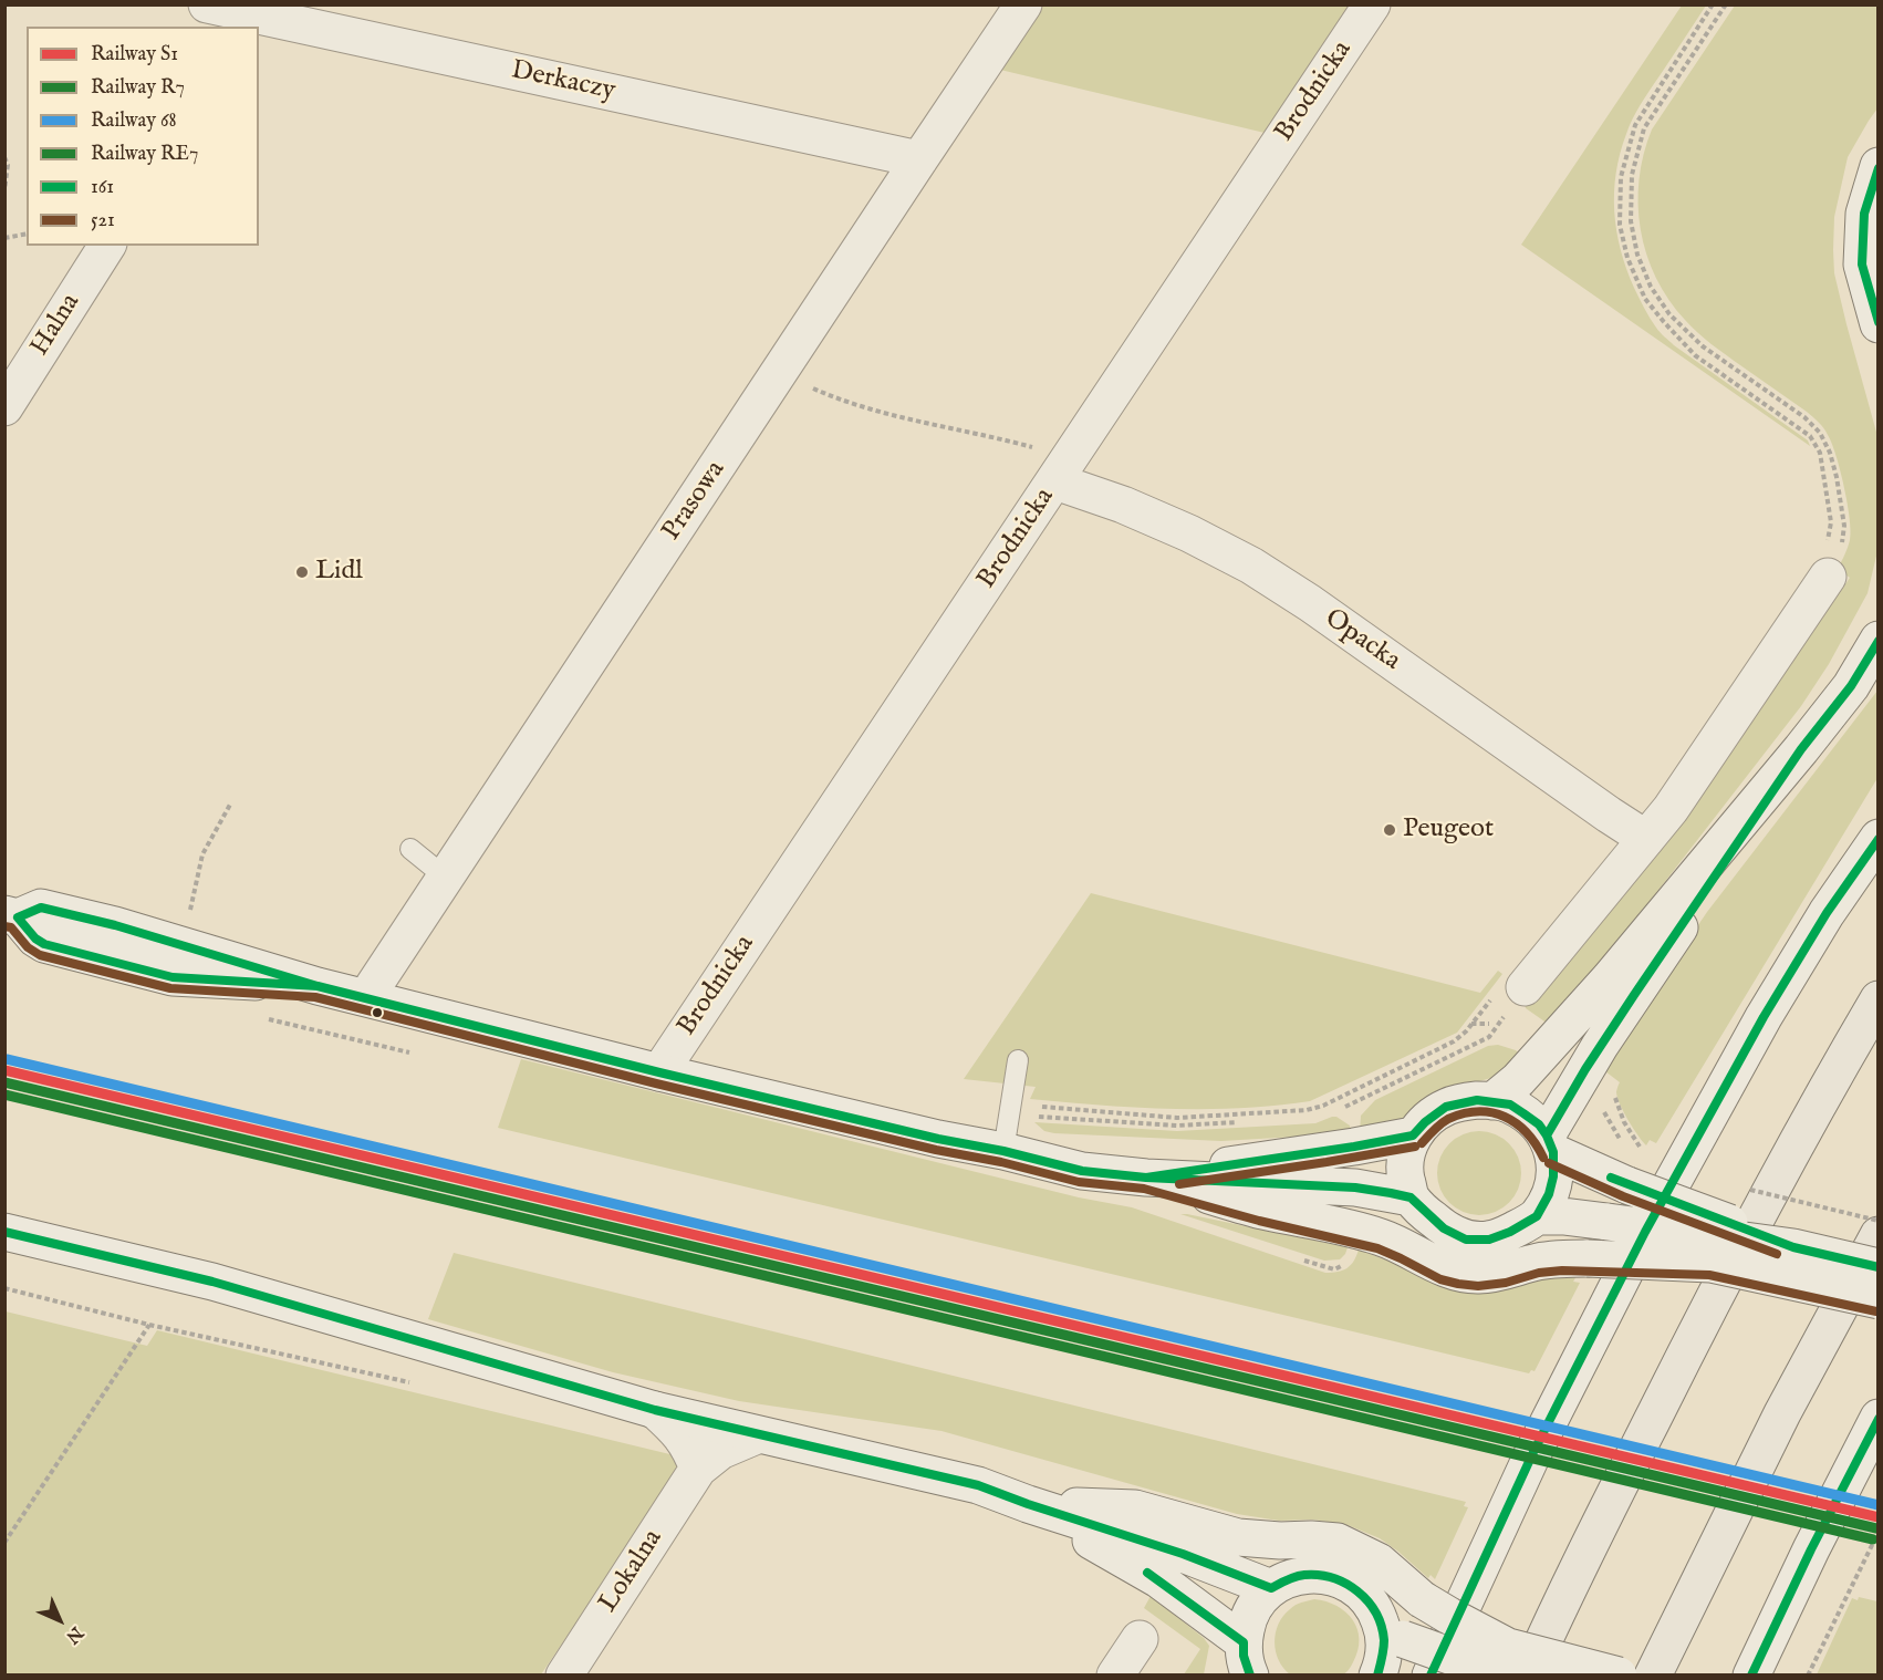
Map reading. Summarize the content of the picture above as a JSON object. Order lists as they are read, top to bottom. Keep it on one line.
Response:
{"streets":{"main road":["Derkaczy","Brodnicka","Halna","Prasowa","Opacka","Lokalna"]},"crossings":[["Derkaczy","Prasowa"],["Brodnicka","Opacka"]],"places":["Lidl","Peugeot"],"lines":["transit line 161","transit line 521","rail line 68","rail line S1","rail line R7","rail line RE7"],"legend":["Railway S1","Railway R7","Railway 68","Railway RE7","161","521"],"north":"bottom right"}
